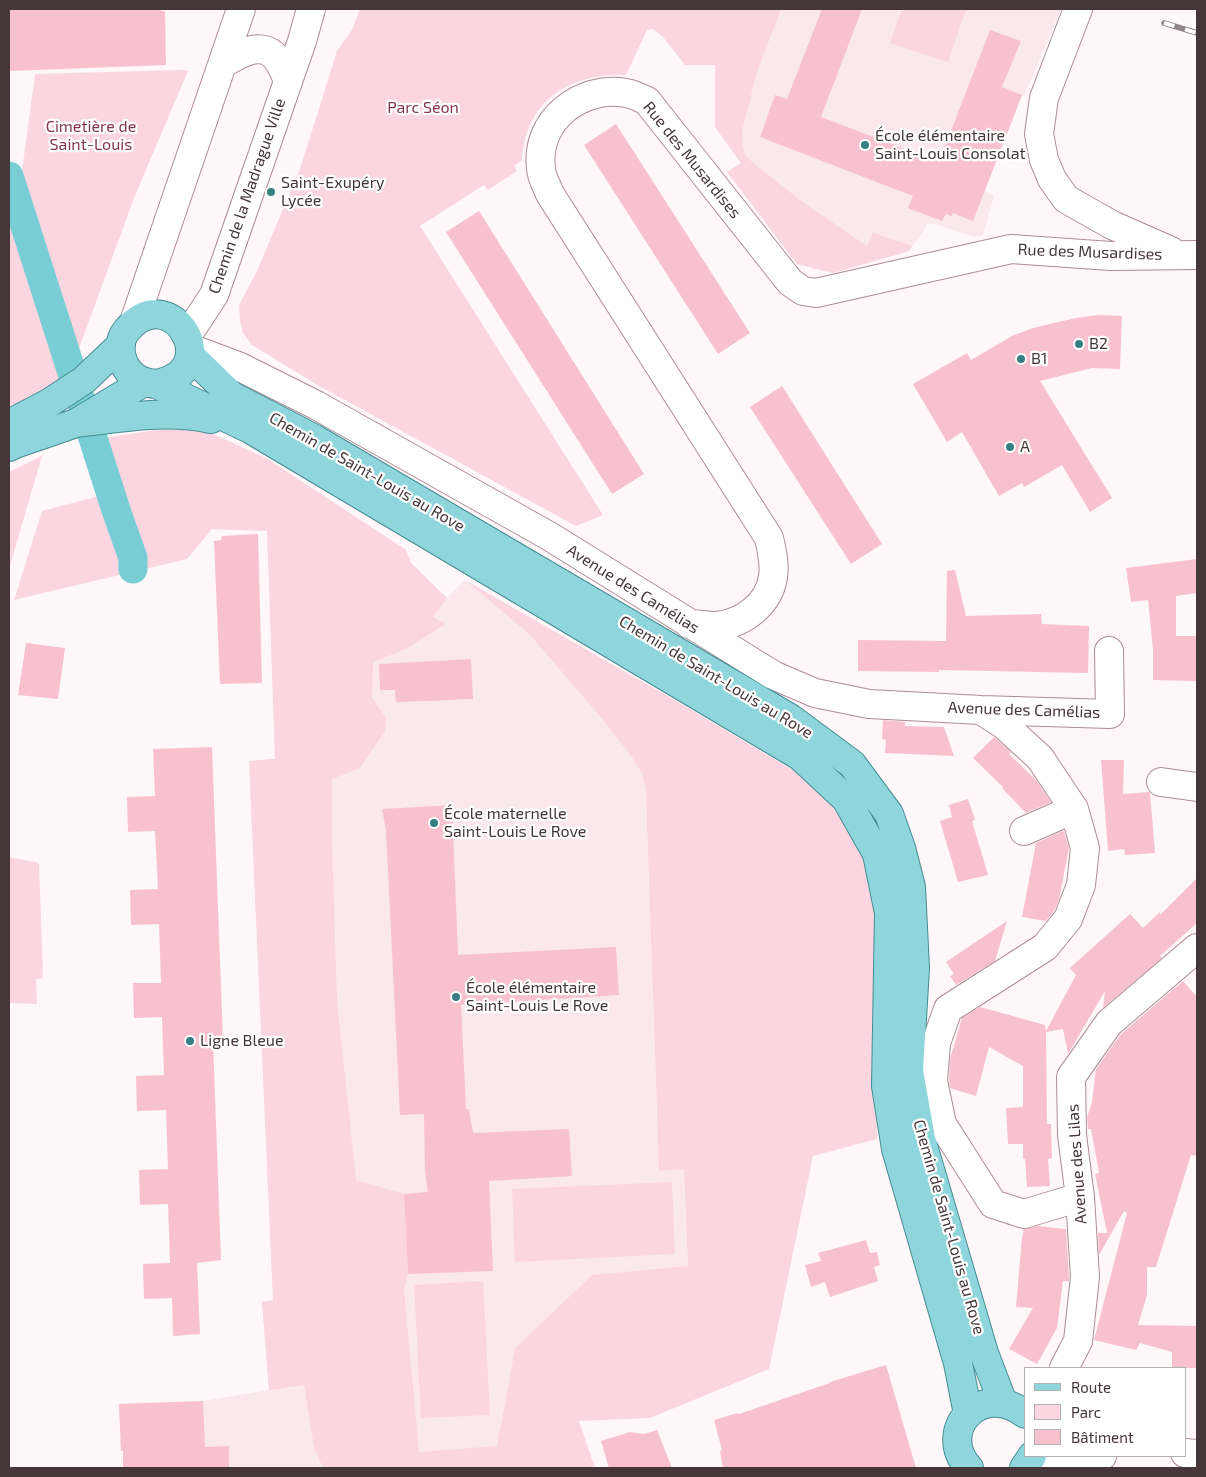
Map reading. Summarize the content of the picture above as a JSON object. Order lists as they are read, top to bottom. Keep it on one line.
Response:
{"streets":{"main road":["Chemin de Saint-Louis au Rove"],"street":["Rue des Musardises","Chemin de la Madrague Ville","Avenue des Camélias","Avenue des Lilas"]},"crossings":[["Rue des Musardises","Avenue des Camélias"],["Chemin de la Madrague Ville","Chemin de Saint-Louis au Rove"],["Chemin de la Madrague Ville","Avenue des Camélias"],["Chemin de Saint-Louis au Rove","Avenue des Camélias"]],"parks":["Parc Séon","Cimetière de Saint-Louis"],"places":["École élémentaire Saint-Louis Consolat","Saint-Exupéry Lycée","B2","B1","A","École maternelle Saint-Louis Le Rove","École élémentaire Saint-Louis Le Rove","Ligne Bleue"],"legend":["Route","Parc","Bâtiment"]}
